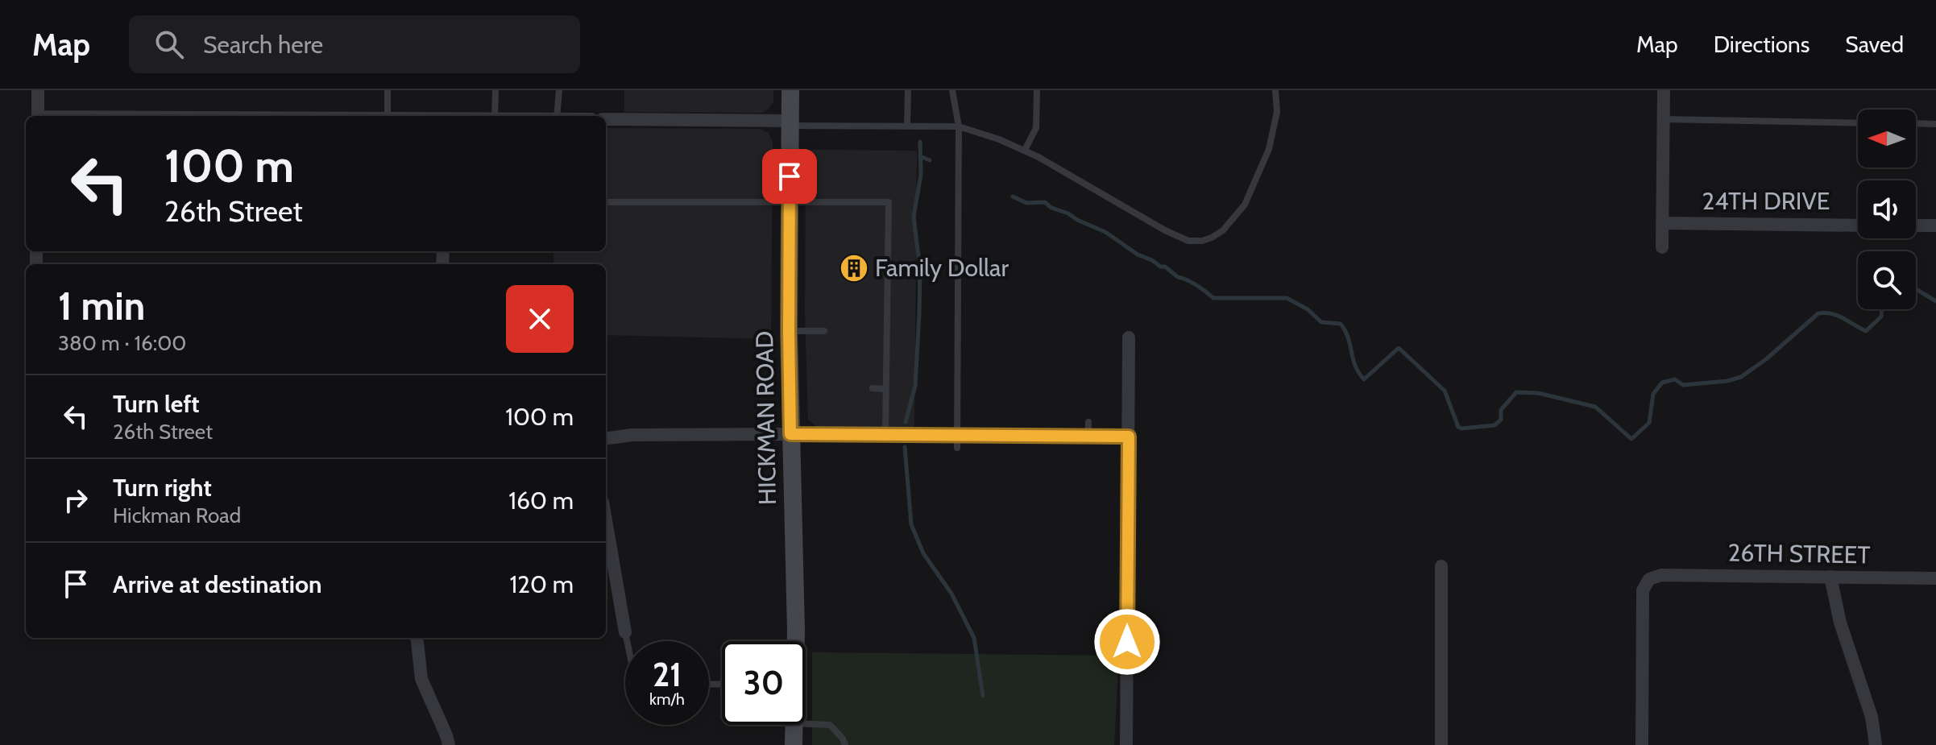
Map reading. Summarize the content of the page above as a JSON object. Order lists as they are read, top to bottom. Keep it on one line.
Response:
{"streets":{"main road":["HICKMAN ROAD"],"street":["24TH DRIVE","26TH STREET"]},"places":{"building":["Family Dollar"]},"north":"left","page":{"header":"Map","search":"Search here","nav":["Map","Directions","Saved"],"turn":["100 m","26th Street"],"heading":["1 min","380 m · 16:00"],"list":[{"name":"Turn left","note":"26th Street","value":"100 m"},{"name":"Turn right","note":"Hickman Road","value":"160 m"},{"name":"Arrive at destination","value":"120 m"}],"speed":"21 km/h","limit":"30"}}
